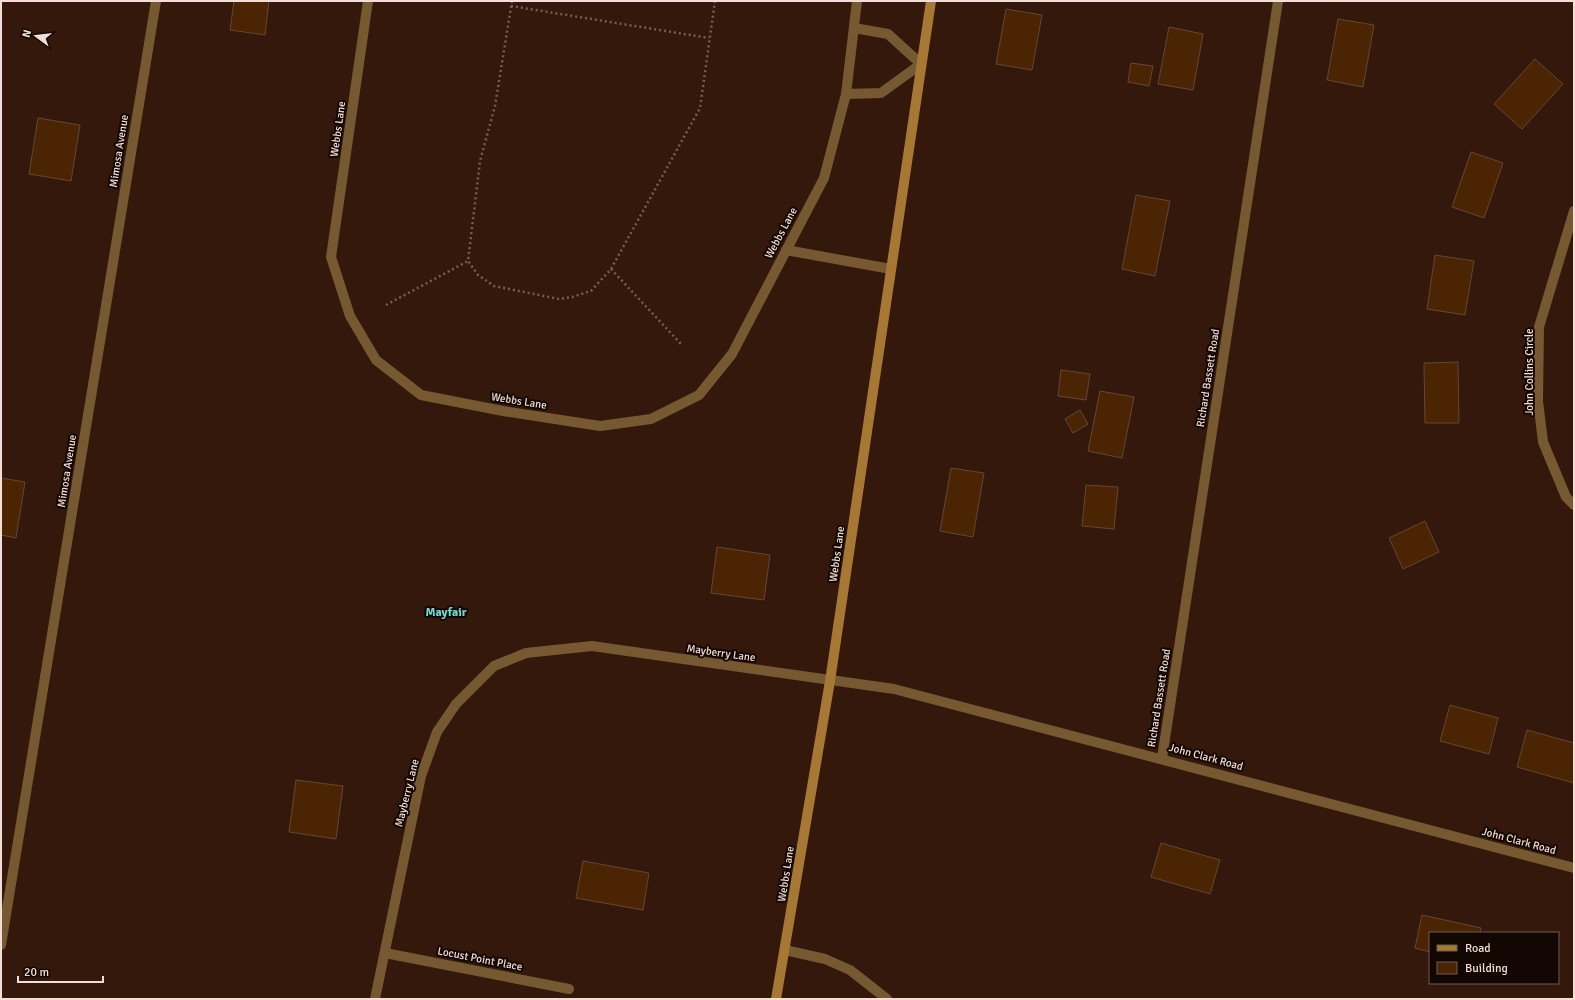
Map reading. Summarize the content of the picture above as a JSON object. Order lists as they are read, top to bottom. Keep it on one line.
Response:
{"streets":{"street":["Webbs Lane","Mimosa Avenue","John Collins Circle","Richard Bassett Road","Mayberry Lane","John Clark Road","Locust Point Place"]},"crossings":[["Webbs Lane","Mayberry Lane"],["Webbs Lane","John Clark Road"],["Richard Bassett Road","John Clark Road"],["Mayberry Lane","John Clark Road"],["Mayberry Lane","Locust Point Place"]],"districts":["Mayfair"],"legend":["Road","Building"],"scale_bar":"20 m","north":"left"}
